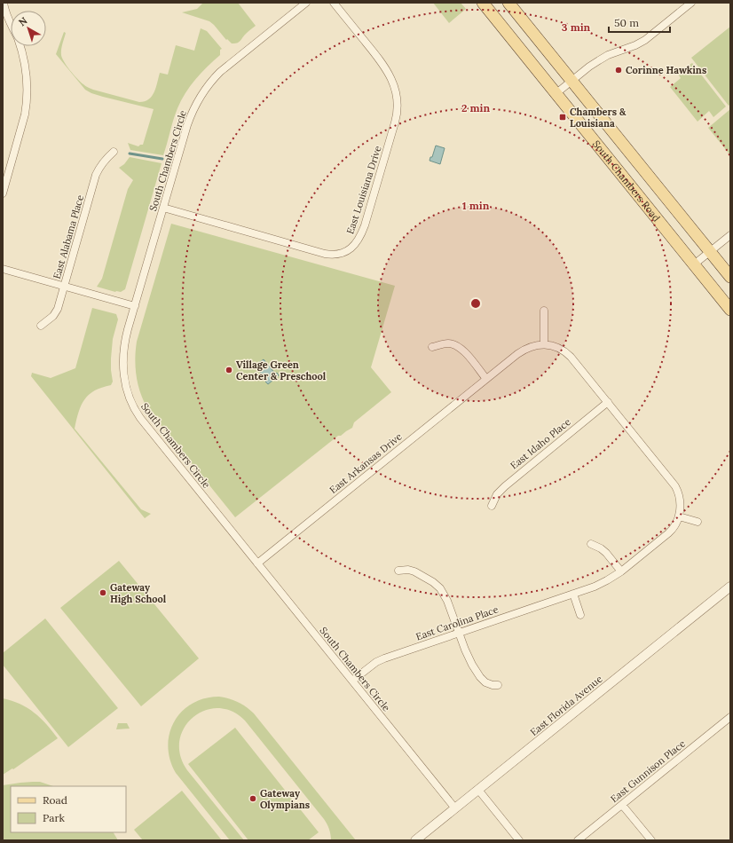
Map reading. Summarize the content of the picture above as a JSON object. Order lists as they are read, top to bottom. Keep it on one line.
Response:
{"streets":{"main road":["South Chambers Road"],"street":["South Chambers Circle","East Louisiana Drive","East Alabama Place","East Idaho Place","East Arkansas Drive","East Carolina Place","East Florida Avenue","East Gunnison Place"]},"crossings":[["South Chambers Circle","East Louisiana Drive"],["South Chambers Circle","East Arkansas Drive"],["South Chambers Circle","East Carolina Place"],["South Chambers Circle","East Florida Avenue"]],"places":{"other":["Corinne Hawkins","Village Green Center & Preschool","Gateway High School","Gateway Olympians"],"transit":["Chambers & Louisiana"]},"legend":["Road","Park"],"scale_bar":"50 m","north":"top left","rings":["3 min","2 min","1 min"]}
